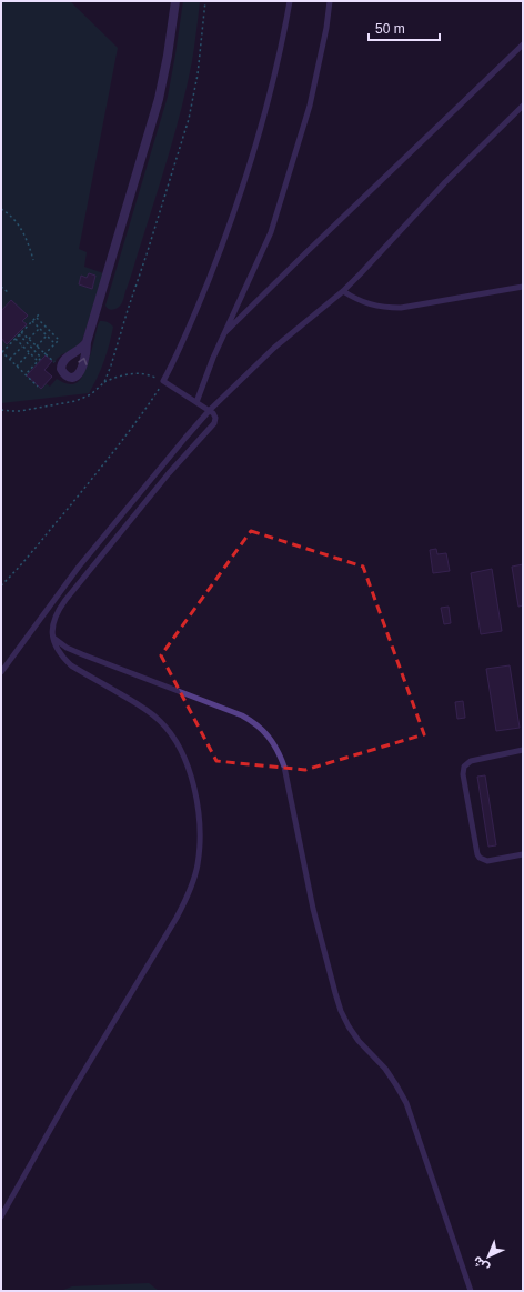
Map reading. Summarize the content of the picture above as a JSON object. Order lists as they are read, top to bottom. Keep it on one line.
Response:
{"scale_bar":"50 m","north":"bottom left"}
